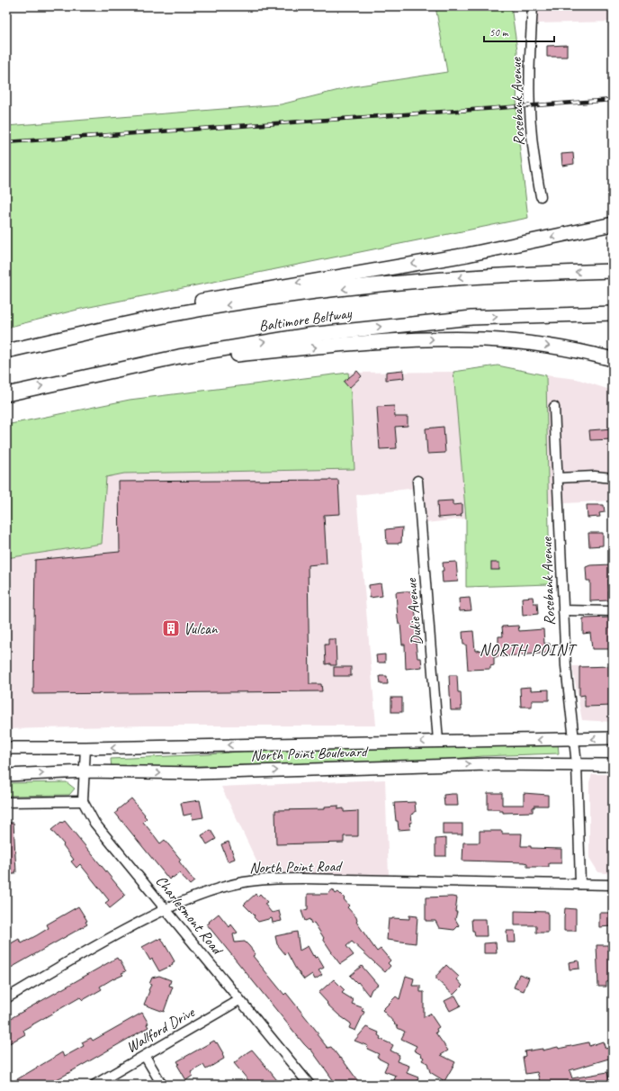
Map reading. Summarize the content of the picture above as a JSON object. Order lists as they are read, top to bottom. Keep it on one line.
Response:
{"streets":{"highway":["Baltimore Beltway"],"main road":["North Point Boulevard"],"street":["Rosebank Avenue","Dukie Avenue","North Point Road","Charlesmont Road","Wallford Drive"]},"crossings":[["Rosebank Avenue","North Point Boulevard"],["Rosebank Avenue","North Point Road"],["Dukie Avenue","North Point Boulevard"],["North Point Road","Charlesmont Road"],["Charlesmont Road","Wallford Drive"]],"districts":["NORTH POINT"],"places":{"building":["Vulcan"]},"scale_bar":"50 m"}
